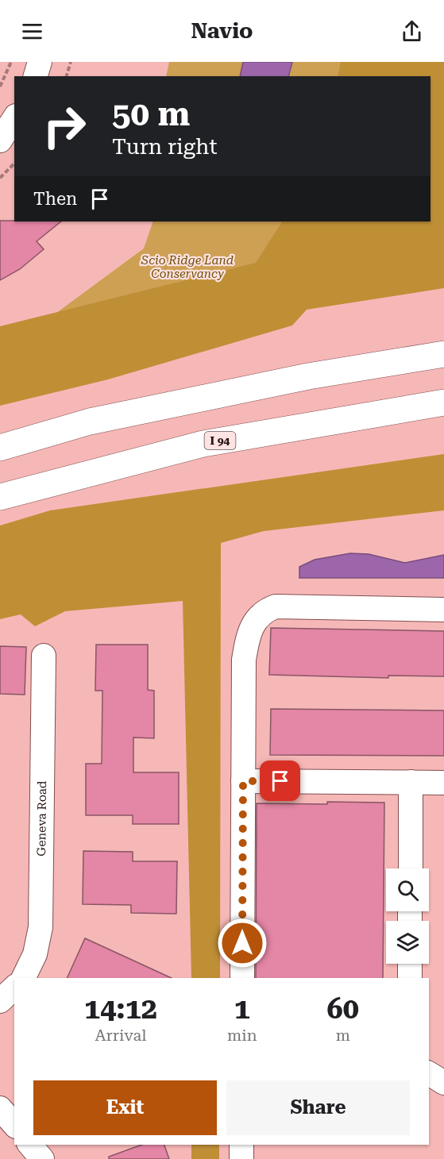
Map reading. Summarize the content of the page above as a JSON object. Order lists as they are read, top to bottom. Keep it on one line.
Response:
{"streets":{"highway":["I 94"],"street":["Geneva Road"]},"parks":["Scio Ridge Land Conservancy"],"page":{"header":"Navio","turn":["50 m","Turn right"],"then":"Then","eta":["14:12","Arrival","1","min","60","m"],"buttons":["Exit","Share"]}}
